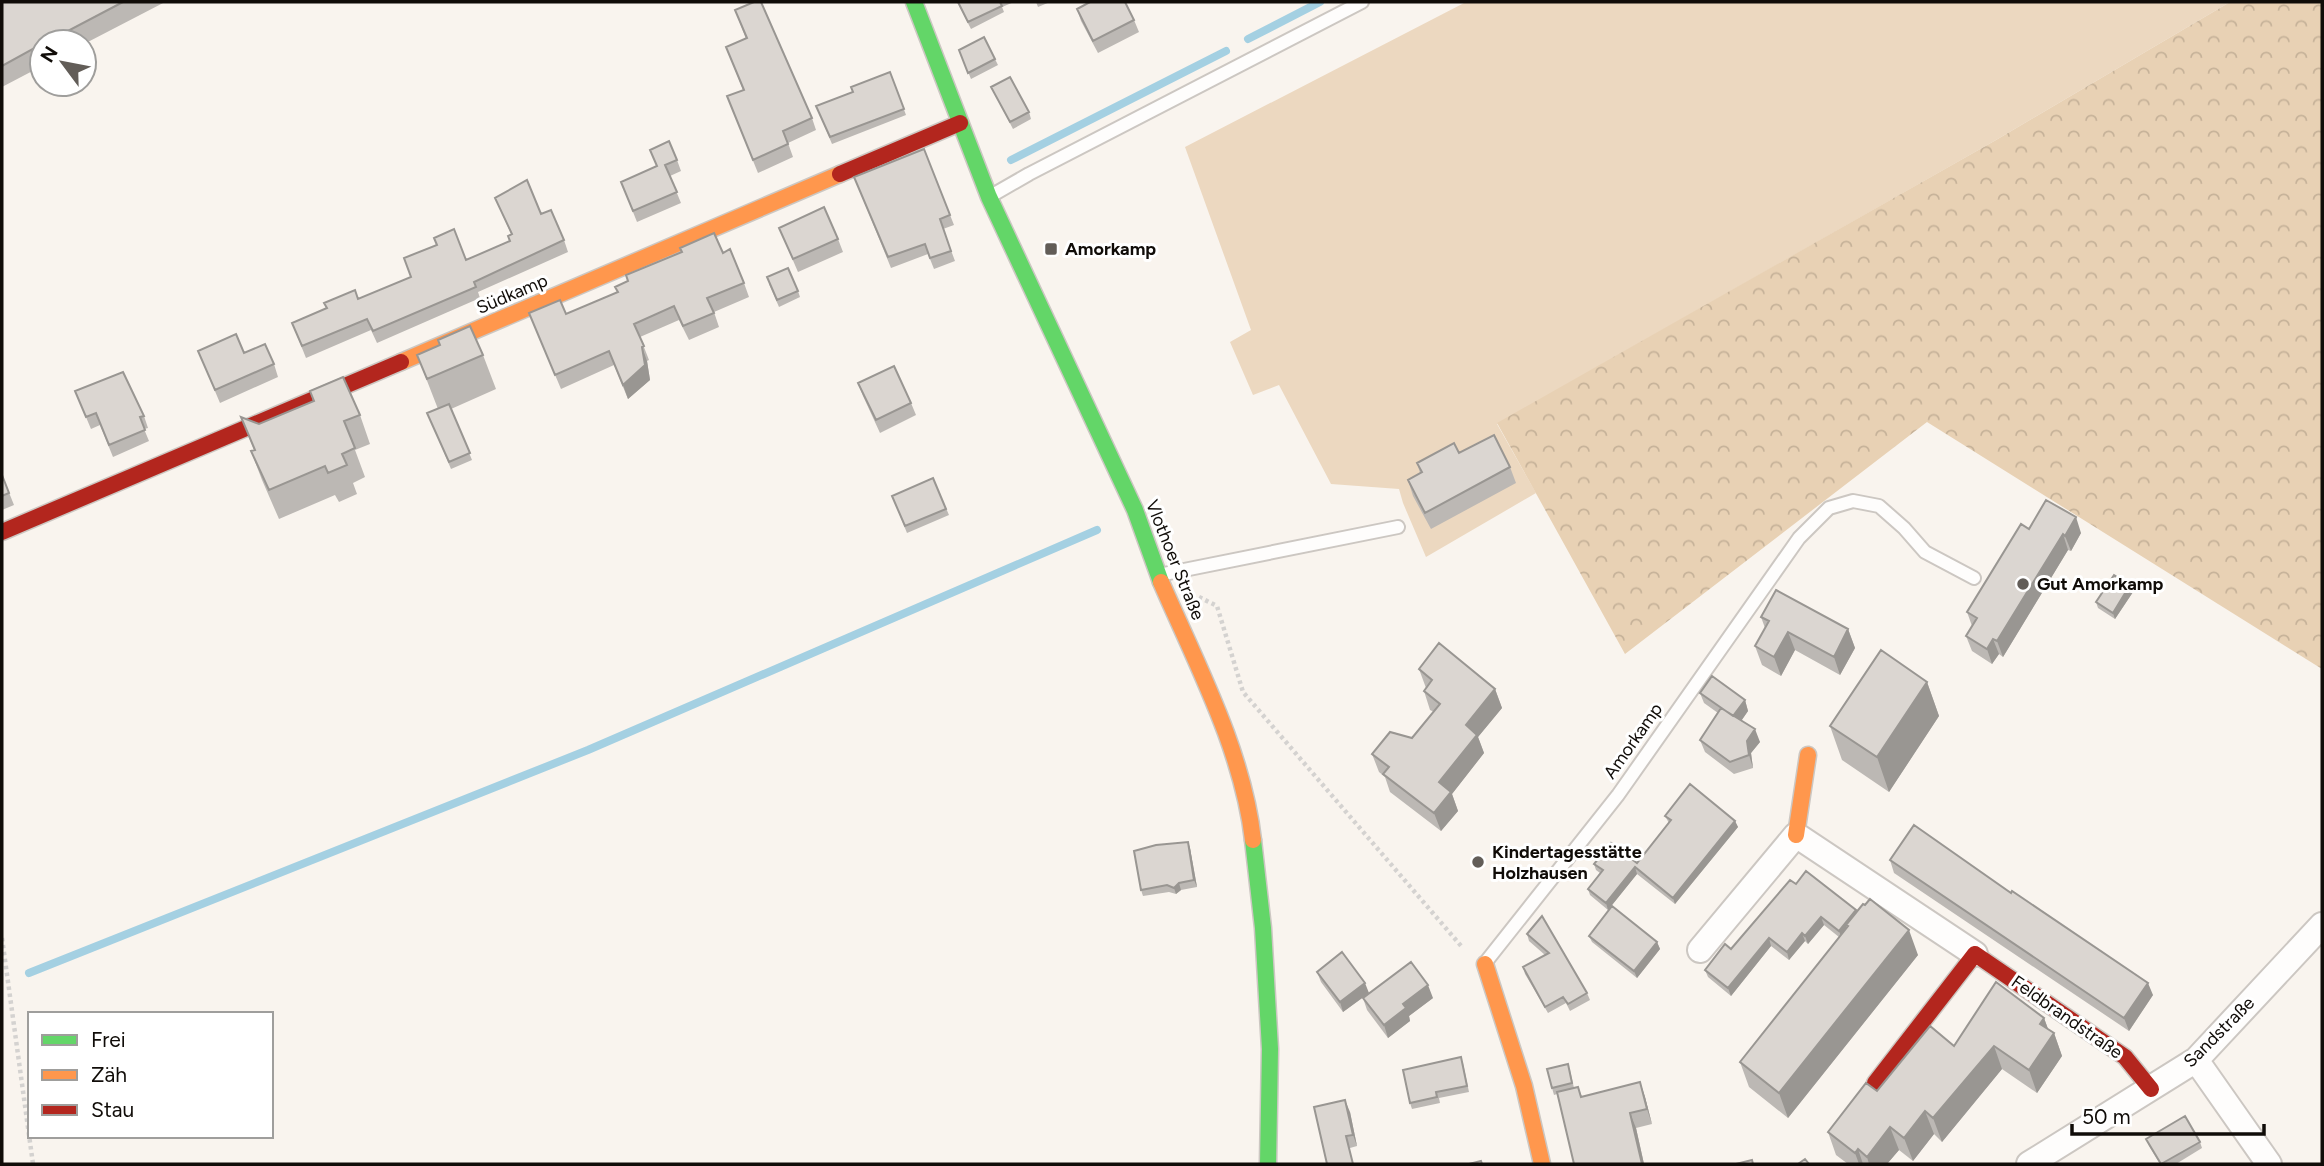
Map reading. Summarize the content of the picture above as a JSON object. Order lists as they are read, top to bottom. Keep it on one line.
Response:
{"streets":{"street":["Südkamp","Vlothoer Straße","Feldbrandstraße","Sandstraße"],"lane":["Amorkamp"]},"crossings":[["Südkamp","Vlothoer Straße"],["Feldbrandstraße","Sandstraße"]],"places":{"transit":["Amorkamp"],"other":["Gut Amorkamp","Kindertagesstätte Holzhausen"]},"legend":["Frei","Zäh","Stau"],"scale_bar":"50 m","north":"top left"}
